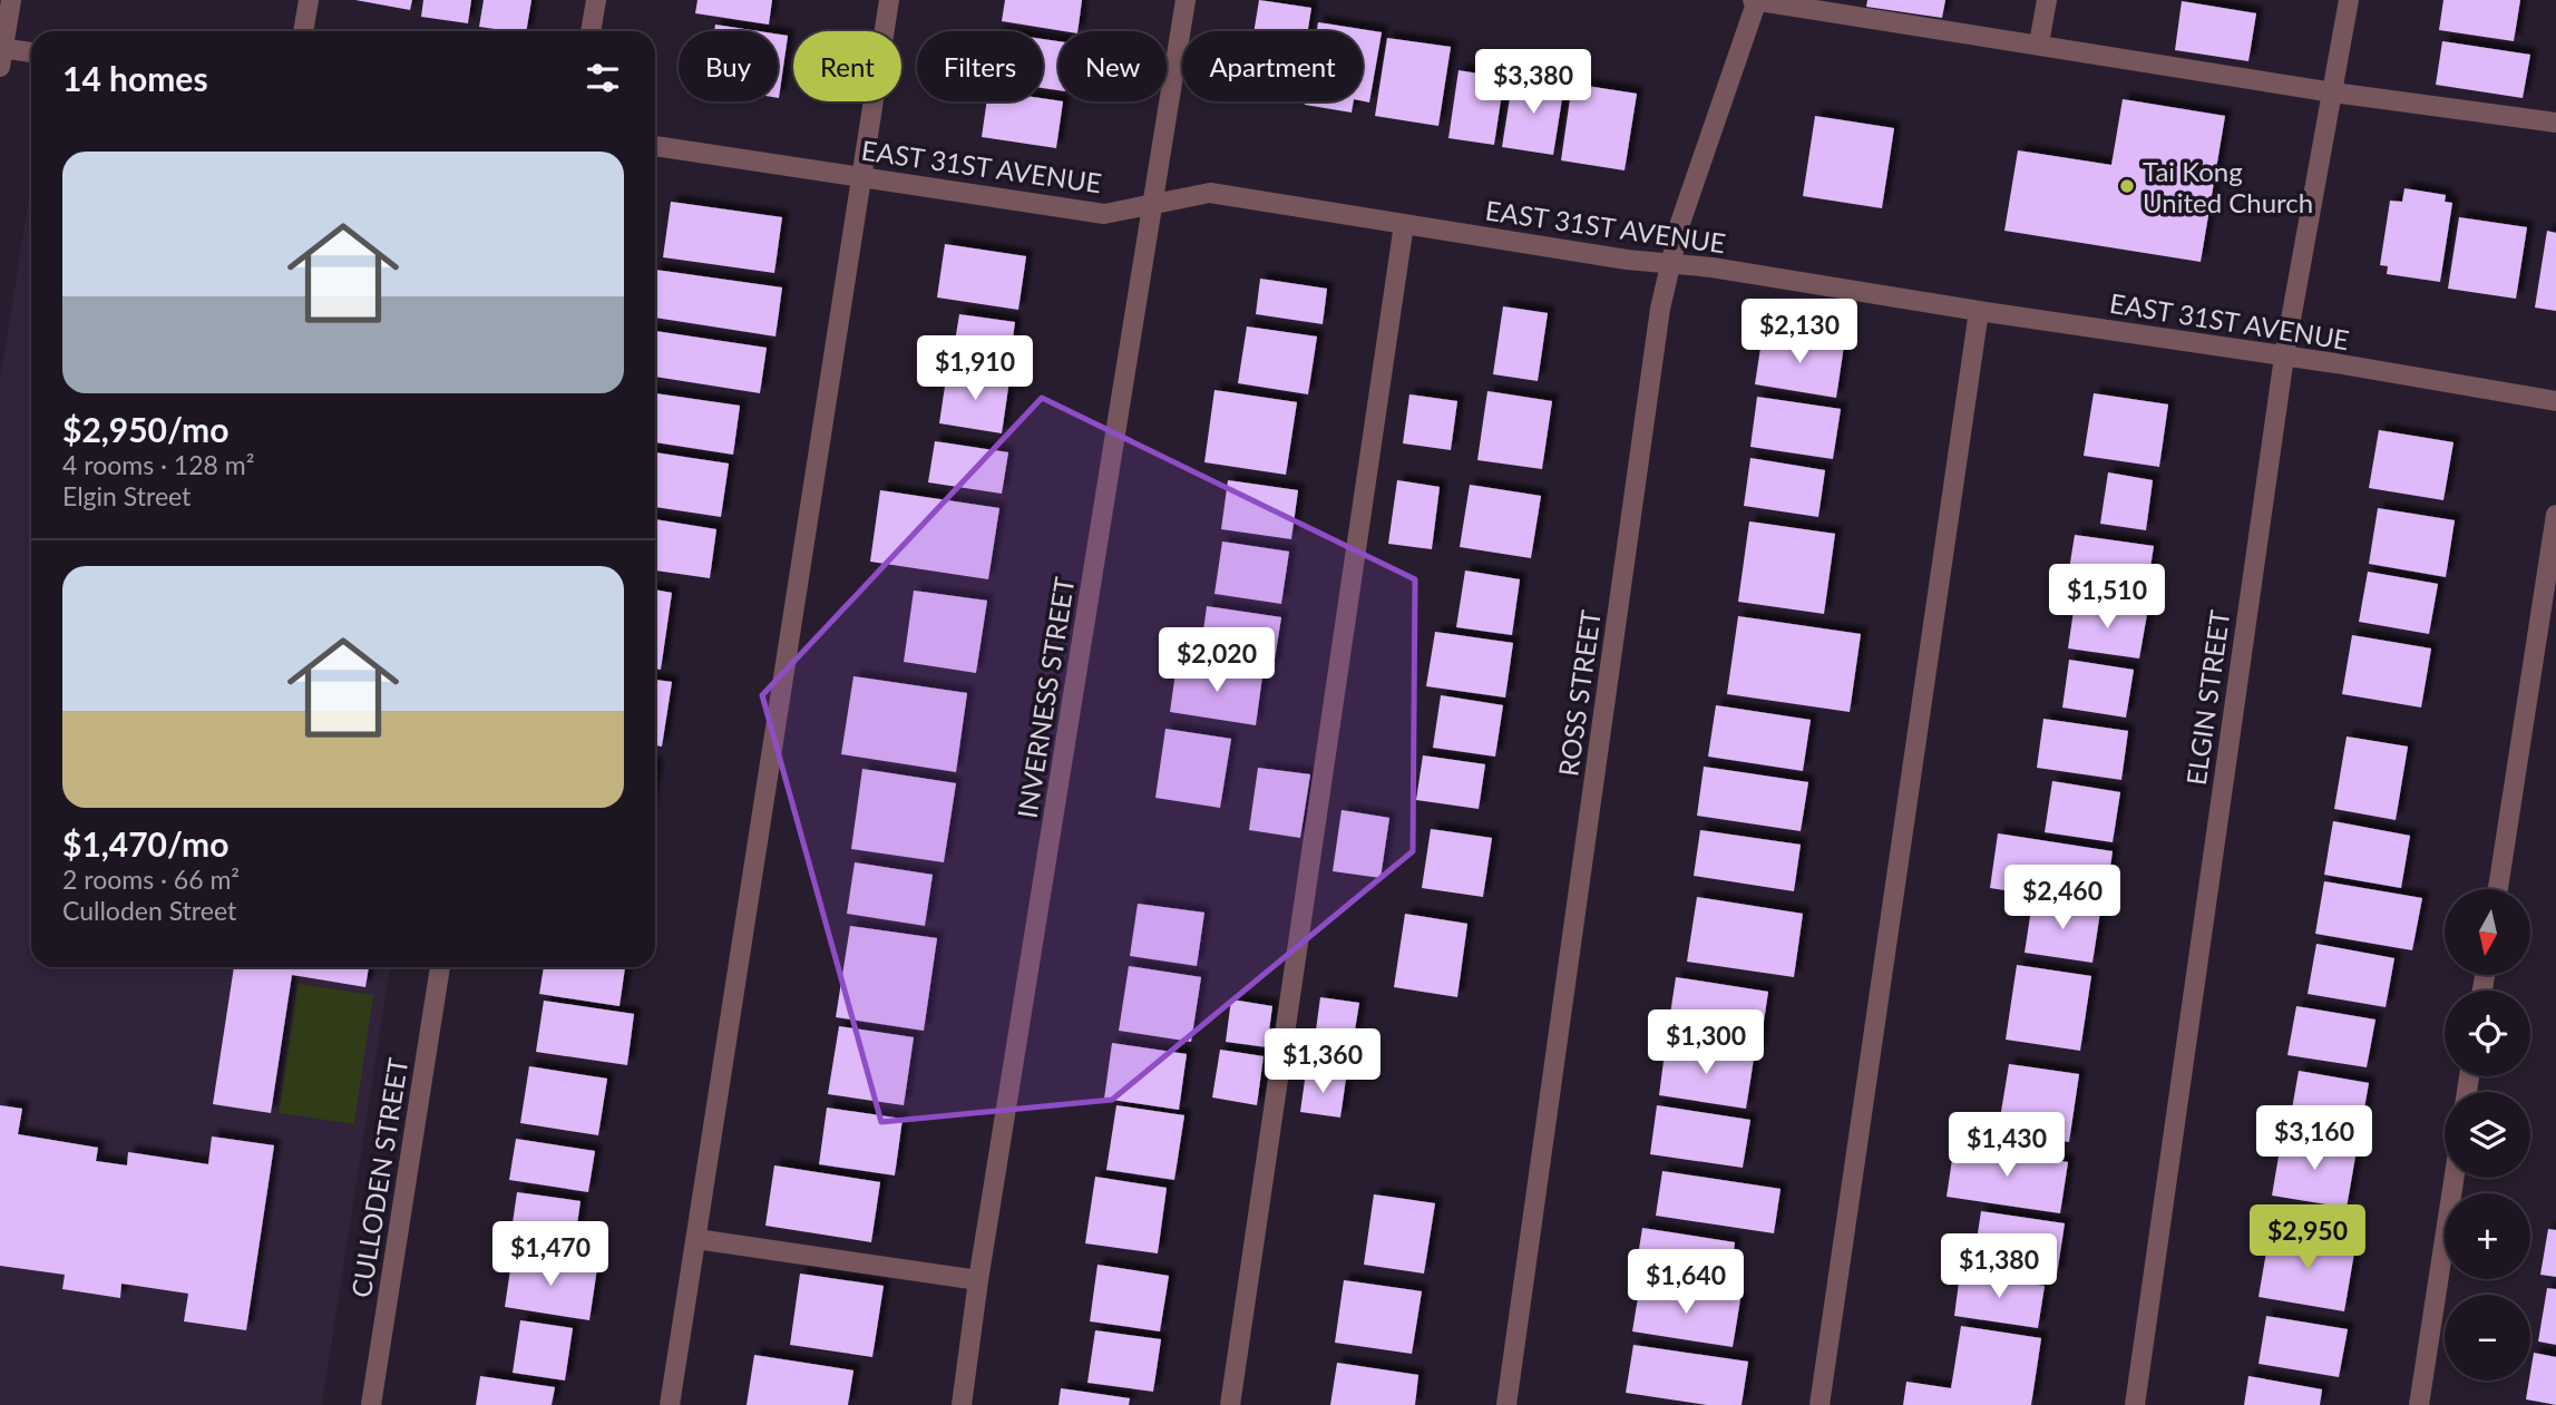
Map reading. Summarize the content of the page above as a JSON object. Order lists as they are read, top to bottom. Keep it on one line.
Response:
{"streets":{"street":["EAST 31ST AVENUE","ROSS STREET","INVERNESS STREET","ELGIN STREET","CULLODEN STREET"]},"crossings":[["EAST 31ST AVENUE","ROSS STREET"],["EAST 31ST AVENUE","INVERNESS STREET"],["EAST 31ST AVENUE","ELGIN STREET"]],"places":["Tai Kong United Church"],"north":"bottom","page":{"chip":["Buy","Rent","Filters","New","Apartment"],"heading":"14 homes","price":["$3,380","$2,130","$1,910","$1,510","$2,020","$2,460","$1,300","$1,360","$3,160","$1,430","$2,950","$1,470","$1,380","$1,640"],"list":[{"name":"$2,950/mo","note":"4 rooms · 128 m² · Elgin Street"},{"name":"$1,470/mo","note":"2 rooms · 66 m² · Culloden Street"}],"map_buttons":["+","−"]}}
